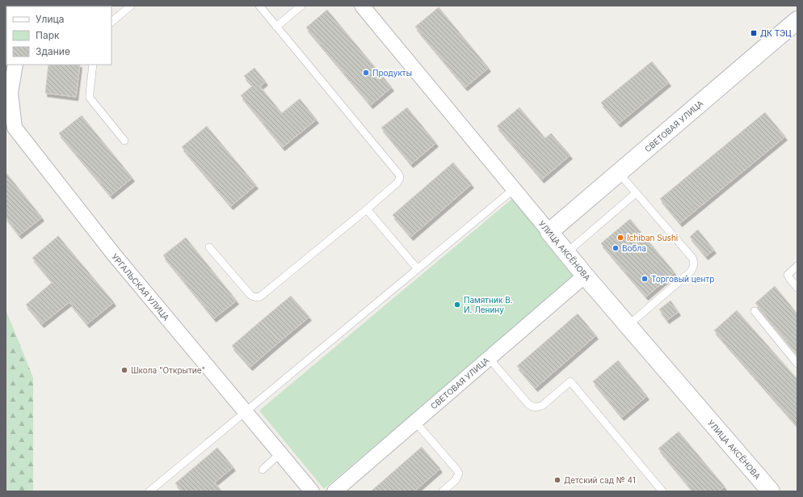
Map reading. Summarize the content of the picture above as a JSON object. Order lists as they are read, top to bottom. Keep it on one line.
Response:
{"streets":{"street":["СВЕТОВАЯ УЛИЦА","УЛИЦА АКСЁНОВА","УРГАЛЬСКАЯ УЛИЦА"]},"crossings":[["СВЕТОВАЯ УЛИЦА","УЛИЦА АКСЁНОВА"]],"places":{"transit":["ДК ТЭЦ"],"other":["Продукты","Ichiban Sushi","Вобла","Торговый центр","Памятник В. И. Ленину","Школа \"Открытие\"","Детский сад № 41"]},"legend":["Улица","Парк","Здание"]}
